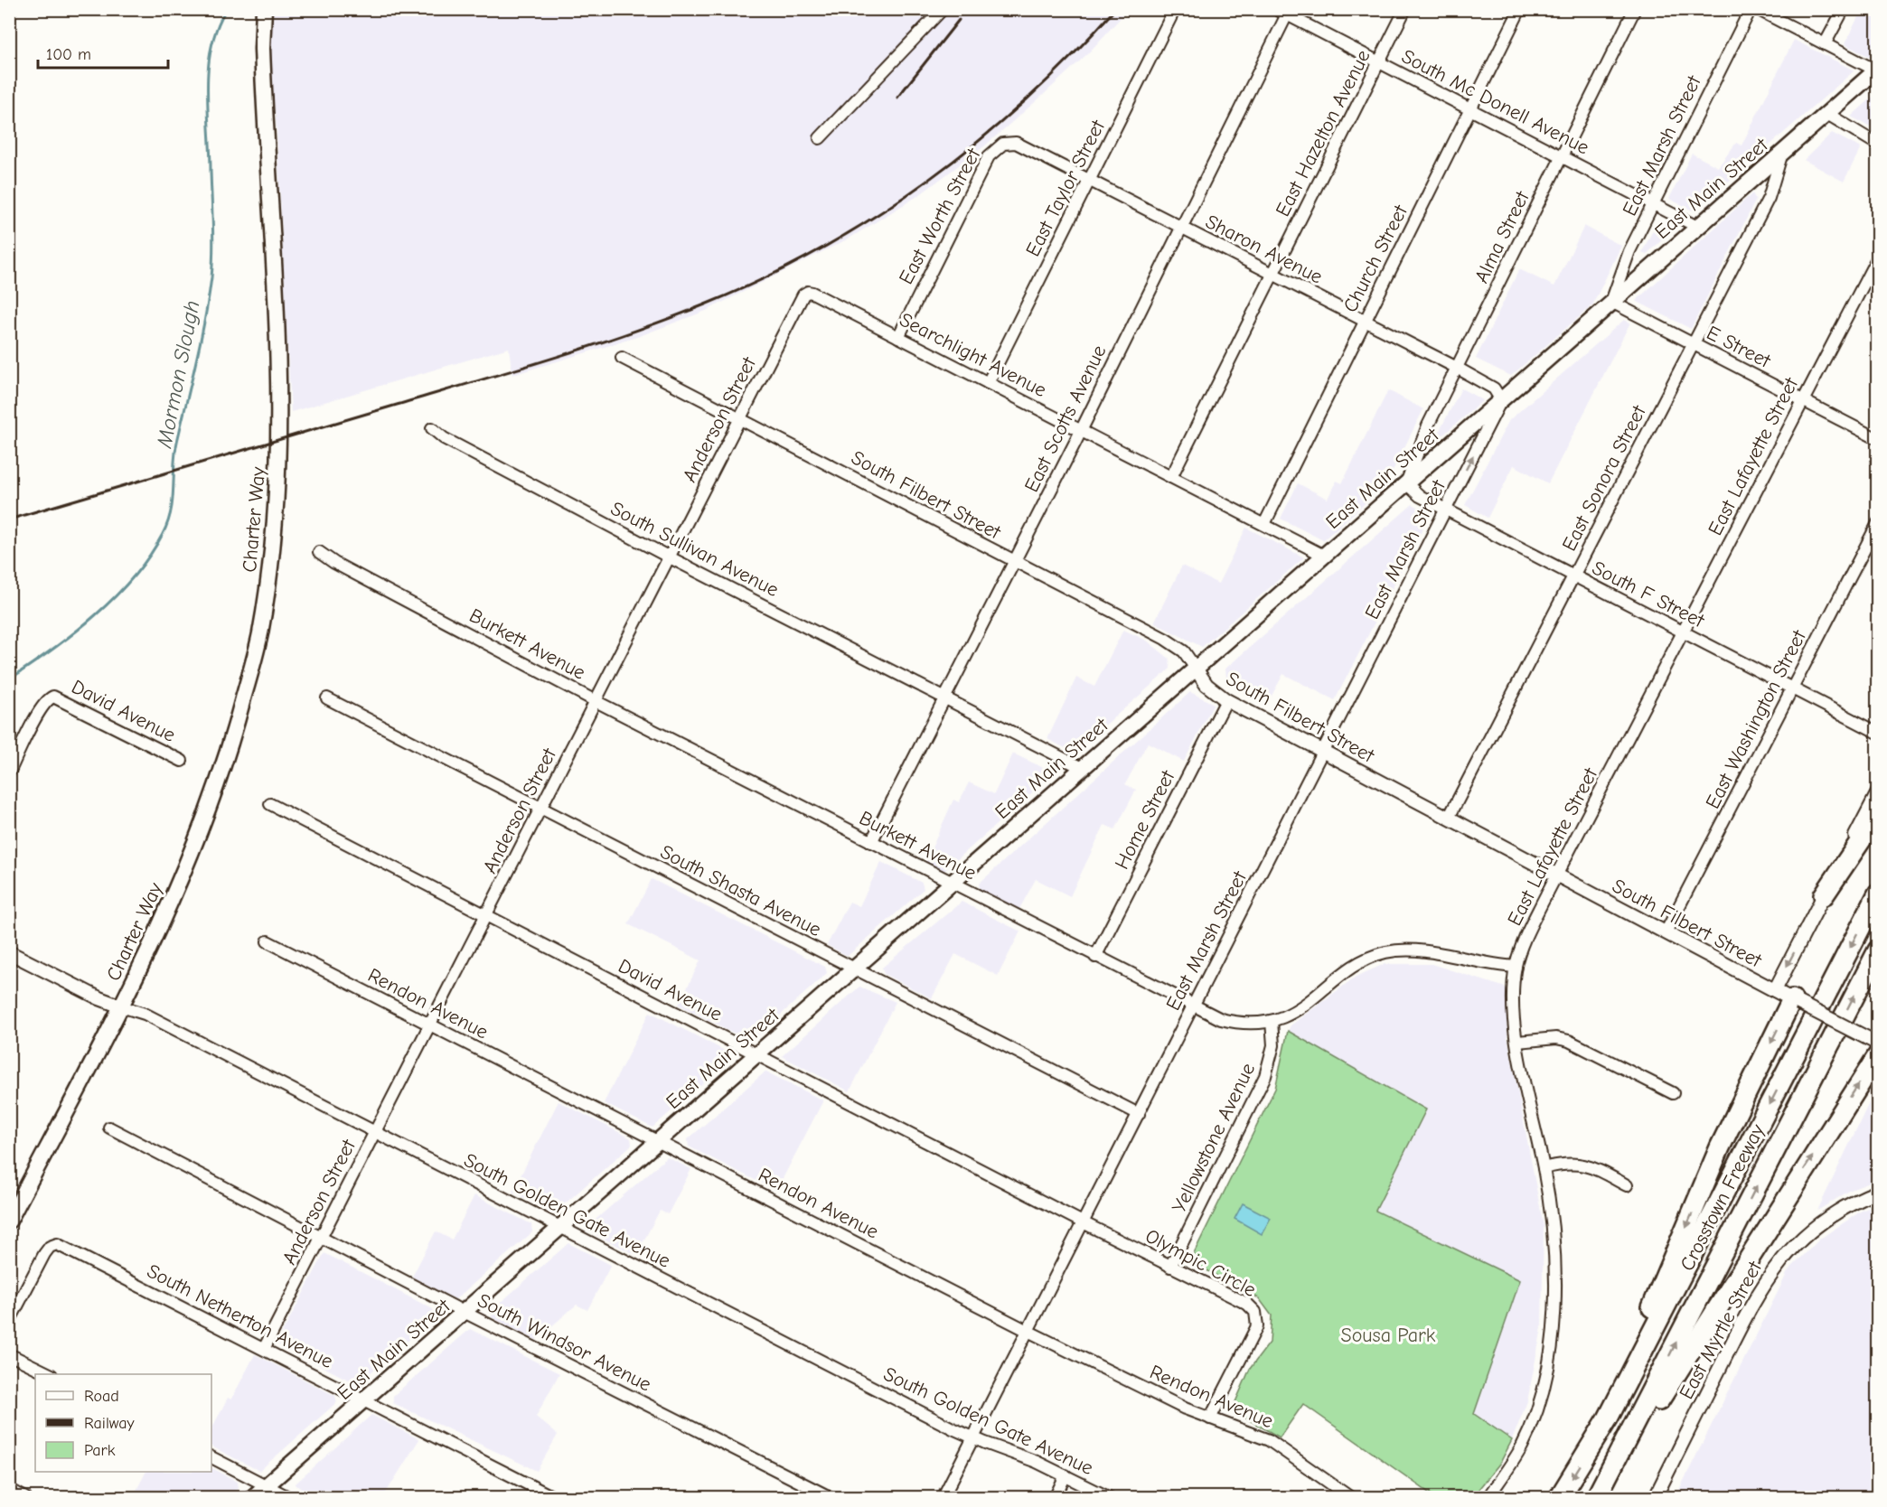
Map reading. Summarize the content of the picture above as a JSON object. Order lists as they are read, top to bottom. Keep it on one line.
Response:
{"streets":{"highway":["Crosstown Freeway"],"main road":["East Main Street","Charter Way"],"street":["South Mc Donell Avenue","East Hazelton Avenue","East Marsh Street","East Taylor Street","East Worth Street","Alma Street","Sharon Avenue","Church Street","E Street","Searchlight Avenue","East Scotts Avenue","Anderson Street","East Lafayette Street","East Sonora Street","South Filbert Street","South Sullivan Avenue","South F Street","Burkett Avenue","David Avenue","East Washington Street","Home Street","South Shasta Avenue","Rendon Avenue","Yellowstone Avenue","South Golden Gate Avenue","Olympic Circle","South Netherton Avenue","East Myrtle Street","South Windsor Avenue"]},"crossings":[["South Mc Donell Avenue","East Hazelton Avenue"],["South Mc Donell Avenue","East Marsh Street"],["South Mc Donell Avenue","East Main Street"],["South Mc Donell Avenue","Alma Street"],["South Mc Donell Avenue","Church Street"],["South Mc Donell Avenue","East Scotts Avenue"],["East Hazelton Avenue","Sharon Avenue"],["East Hazelton Avenue","Searchlight Avenue"],["East Marsh Street","East Main Street"],["East Marsh Street","Sharon Avenue"],["East Marsh Street","E Street"],["East Marsh Street","South Filbert Street"],["East Marsh Street","South F Street"],["East Marsh Street","Burkett Avenue"],["East Marsh Street","David Avenue"],["East Marsh Street","South Shasta Avenue"],["East Marsh Street","Rendon Avenue"],["East Marsh Street","South Golden Gate Avenue"],["East Marsh Street","Olympic Circle"],["East Taylor Street","Sharon Avenue"],["East Taylor Street","Searchlight Avenue"],["East Main Street","Alma Street"],["East Main Street","Sharon Avenue"],["East Main Street","E Street"],["East Main Street","Searchlight Avenue"],["East Main Street","East Sonora Street"],["East Main Street","South Filbert Street"],["East Main Street","South Sullivan Avenue"],["East Main Street","South F Street"],["East Main Street","Burkett Avenue"],["East Main Street","David Avenue"],["East Main Street","South Shasta Avenue"],["East Main Street","Rendon Avenue"],["East Main Street","South Golden Gate Avenue"],["East Main Street","South Netherton Avenue"],["East Main Street","South Windsor Avenue"],["East Worth Street","Sharon Avenue"],["East Worth Street","Searchlight Avenue"],["Alma Street","Sharon Avenue"],["Alma Street","South F Street"],["Sharon Avenue","Church Street"],["Sharon Avenue","East Scotts Avenue"],["Church Street","Searchlight Avenue"],["E Street","East Lafayette Street"],["E Street","East Sonora Street"],["Searchlight Avenue","East Scotts Avenue"],["Searchlight Avenue","Anderson Street"],["East Scotts Avenue","South Filbert Street"],["East Scotts Avenue","South Sullivan Avenue"],["East Scotts Avenue","Burkett Avenue"],["Anderson Street","South Filbert Street"],["Anderson Street","South Sullivan Avenue"],["Anderson Street","Burkett Avenue"],["Anderson Street","David Avenue"],["Anderson Street","South Shasta Avenue"],["Anderson Street","Rendon Avenue"],["Anderson Street","South Golden Gate Avenue"],["Anderson Street","South Netherton Avenue"],["Anderson Street","South Windsor Avenue"],["East Lafayette Street","South Filbert Street"],["East Lafayette Street","South F Street"],["East Lafayette Street","Burkett Avenue"],["East Sonora Street","South Filbert Street"],["East Sonora Street","South F Street"],["South Filbert Street","East Washington Street"],["South Filbert Street","Home Street"],["Charter Way","South Golden Gate Avenue"],["South F Street","East Washington Street"],["Burkett Avenue","Home Street"],["Burkett Avenue","Yellowstone Avenue"],["David Avenue","Olympic Circle"],["Rendon Avenue","Olympic Circle"],["Yellowstone Avenue","Olympic Circle"]],"water":["Mormon Slough"],"parks":["Sousa Park"],"legend":["Road","Railway","Park"],"scale_bar":"100 m"}
